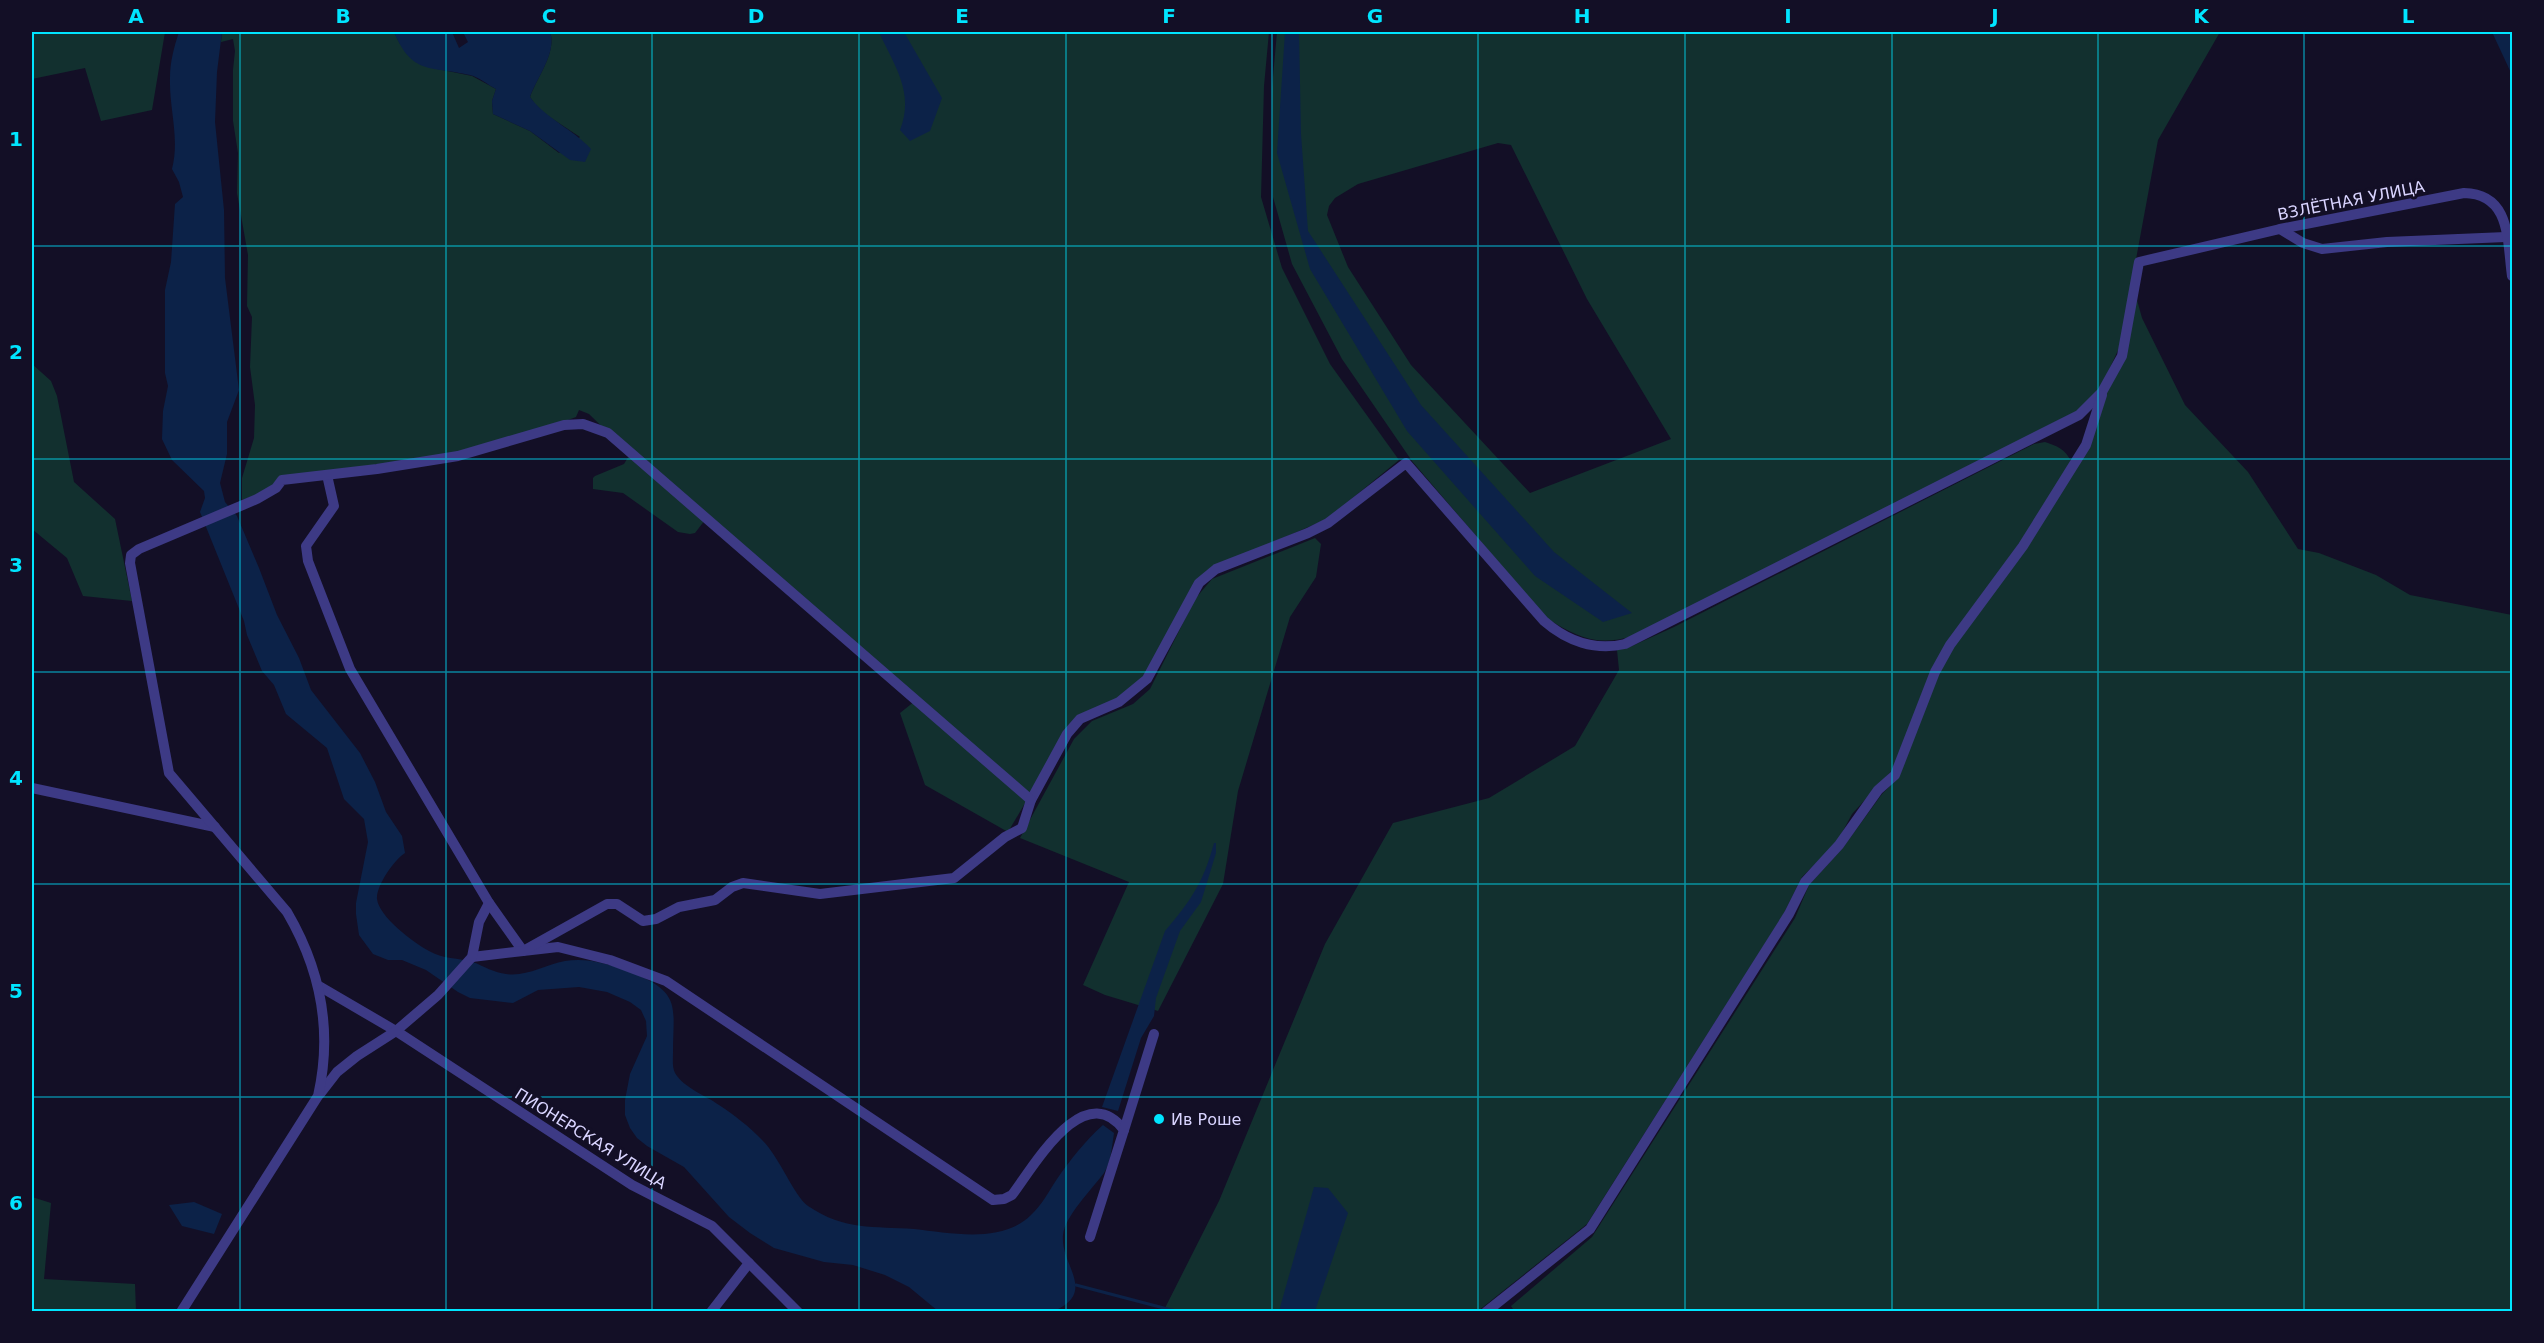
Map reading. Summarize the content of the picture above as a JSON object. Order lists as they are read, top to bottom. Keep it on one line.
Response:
{"streets":{"street":["ВЗЛЁТНАЯ УЛИЦА","ПИОНЕРСКАЯ УЛИЦА"]},"places":["Ив Роше"],"grid":{"columns":["A","B","C","D","E","F","G","H","I","J","K","L"],"rows":["1","2","3","4","5","6"]}}
